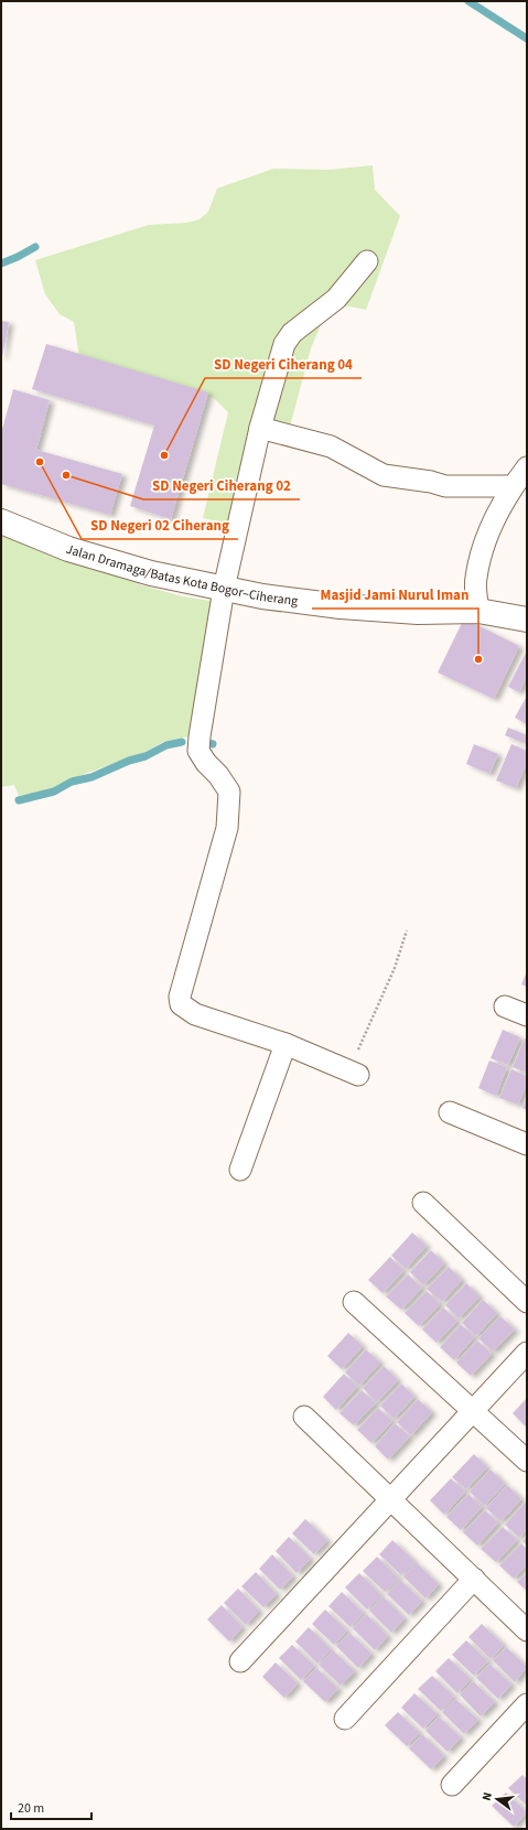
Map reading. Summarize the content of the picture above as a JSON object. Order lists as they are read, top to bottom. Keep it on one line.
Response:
{"streets":{"street":["Jalan Dramaga/Batas Kota Bogor–Ciherang"]},"places":["SD Negeri Ciherang 04","SD Negeri 02 Ciherang","SD Negeri Ciherang 02","Masjid Jami Nurul Iman"],"scale_bar":"20 m","north":"left"}
